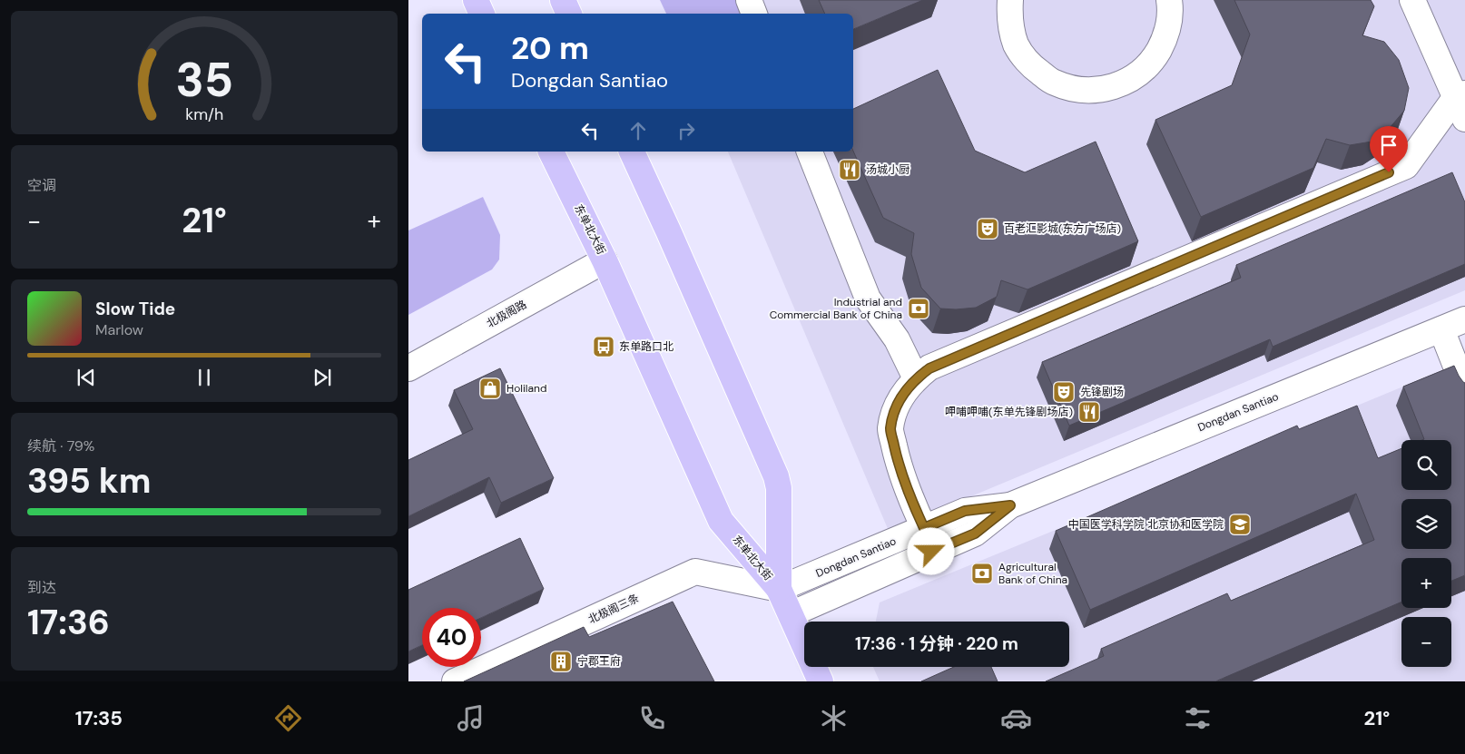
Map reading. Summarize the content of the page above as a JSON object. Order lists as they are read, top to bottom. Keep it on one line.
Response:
{"streets":{"main road":["东单北大街"],"street":["北极阁路","Dongdan Santiao","北极阁三条"]},"crossings":[["东单北大街","北极阁路"],["东单北大街","Dongdan Santiao"],["东单北大街","北极阁三条"],["Dongdan Santiao","北极阁三条"]],"places":{"restaurant":["汤城小厨","呷哺呷哺(东单先锋剧场店)"],"theatre":["百老汇影城(东方广场店)","先锋剧场"],"bank":["Industrial and Commercial Bank of China","Agricultural Bank of China"],"bus stop":["东单路口北"],"shop":["Holiland"],"school or university":["中国医学科学院 北京协和医学院"],"building":["宁郡王府"]},"page":{"turn":["20 m","Dongdan Santiao"],"tile":["空调",["续航 · 79%","395 km"],["到达","17:36"]],"heat":["−","21°","+"],"song":["Slow Tide","Marlow"],"map_buttons":["+","−"],"limit":"40","trip":"17:36 · 1 分钟 · 220 m","tabs":["17:35","21°"],"gauge":["35","km/h"]}}
